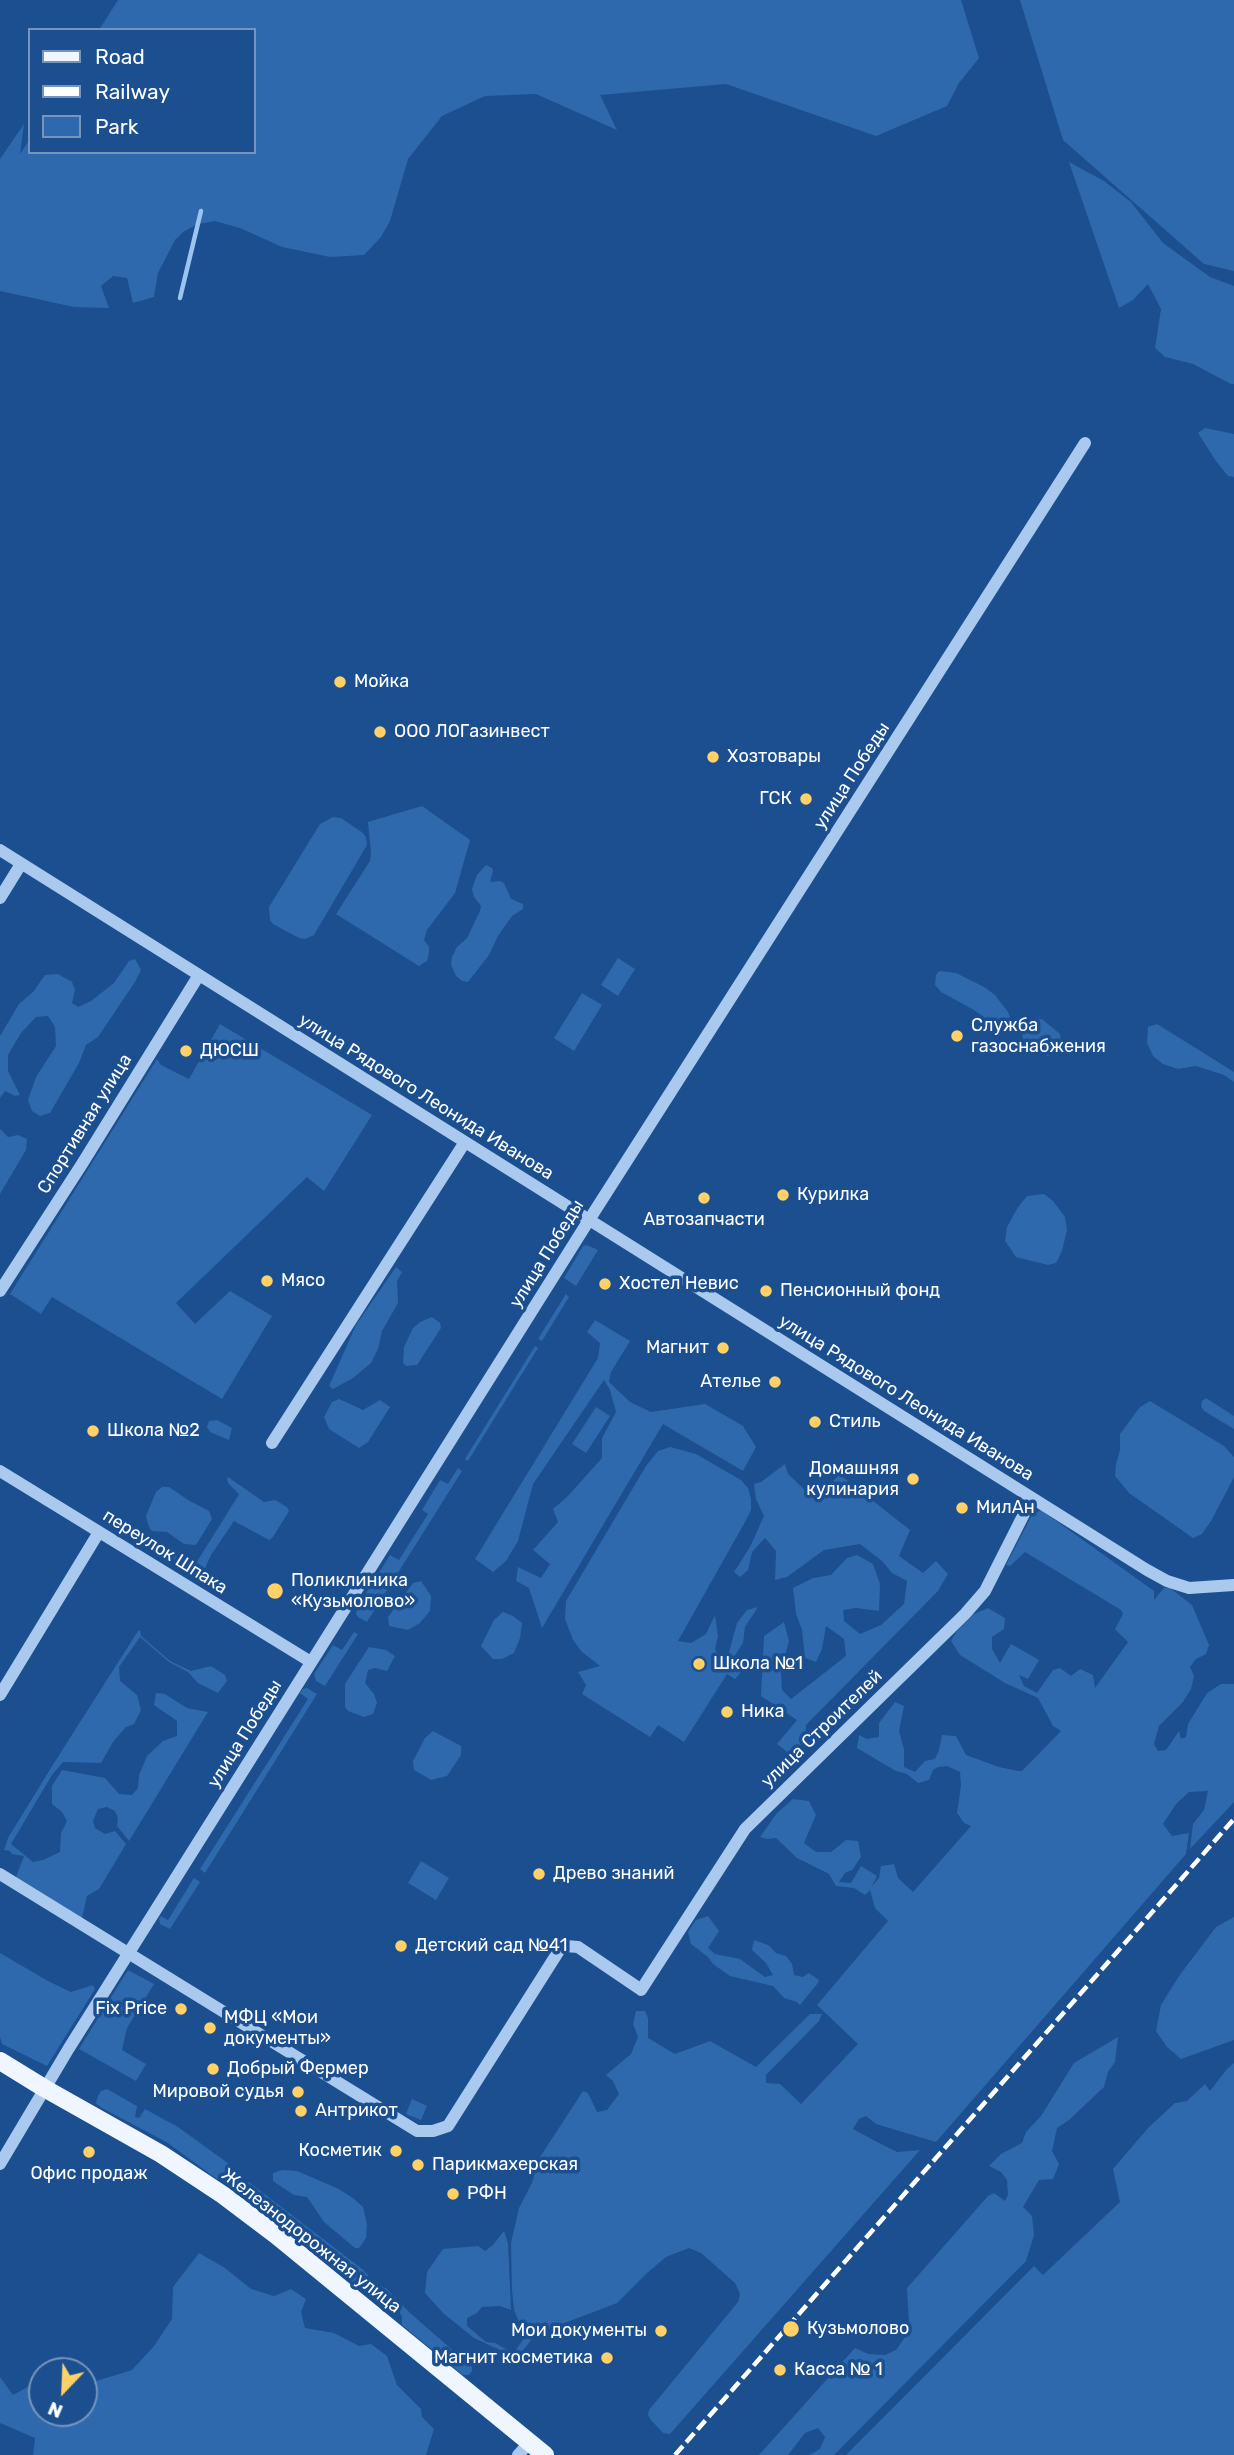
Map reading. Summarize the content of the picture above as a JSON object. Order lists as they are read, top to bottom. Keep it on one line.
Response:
{"streets":{"main road":["Железнодорожная улица"],"street":["улица Победы","улица Рядового Леонида Иванова","Спортивная улица","переулок Шпака","улица Строителей"]},"crossings":[["улица Победы","улица Рядового Леонида Иванова"],["улица Победы","переулок Шпака"],["улица Победы","улица Строителей"],["улица Победы","Железнодорожная улица"],["улица Рядового Леонида Иванова","Спортивная улица"],["улица Рядового Леонида Иванова","улица Строителей"]],"places":["Мойка","ООО ЛОГазинвест","Хозтовары","ГСК","Служба газоснабжения","ДЮСШ","Курилка","Автозапчасти","Мясо","Хостел Невис","Пенсионный фонд","Магнит","Ателье","Стиль","Школа №2","Домашняя кулинария","МилАн","Поликлиника «Кузьмолово»","Школа №1","Ника","Древо знаний","Детский сад №41","Fix Price","МФЦ «Мои документы»","Добрый Фермер","Мировой судья","Антрикот","Косметик","Офис продаж","Парикмахерская","РФН","Кузьмолово","Мои документы","Магнит косметика","Касса № 1"],"legend":["Road","Railway","Park"],"north":"bottom left"}
